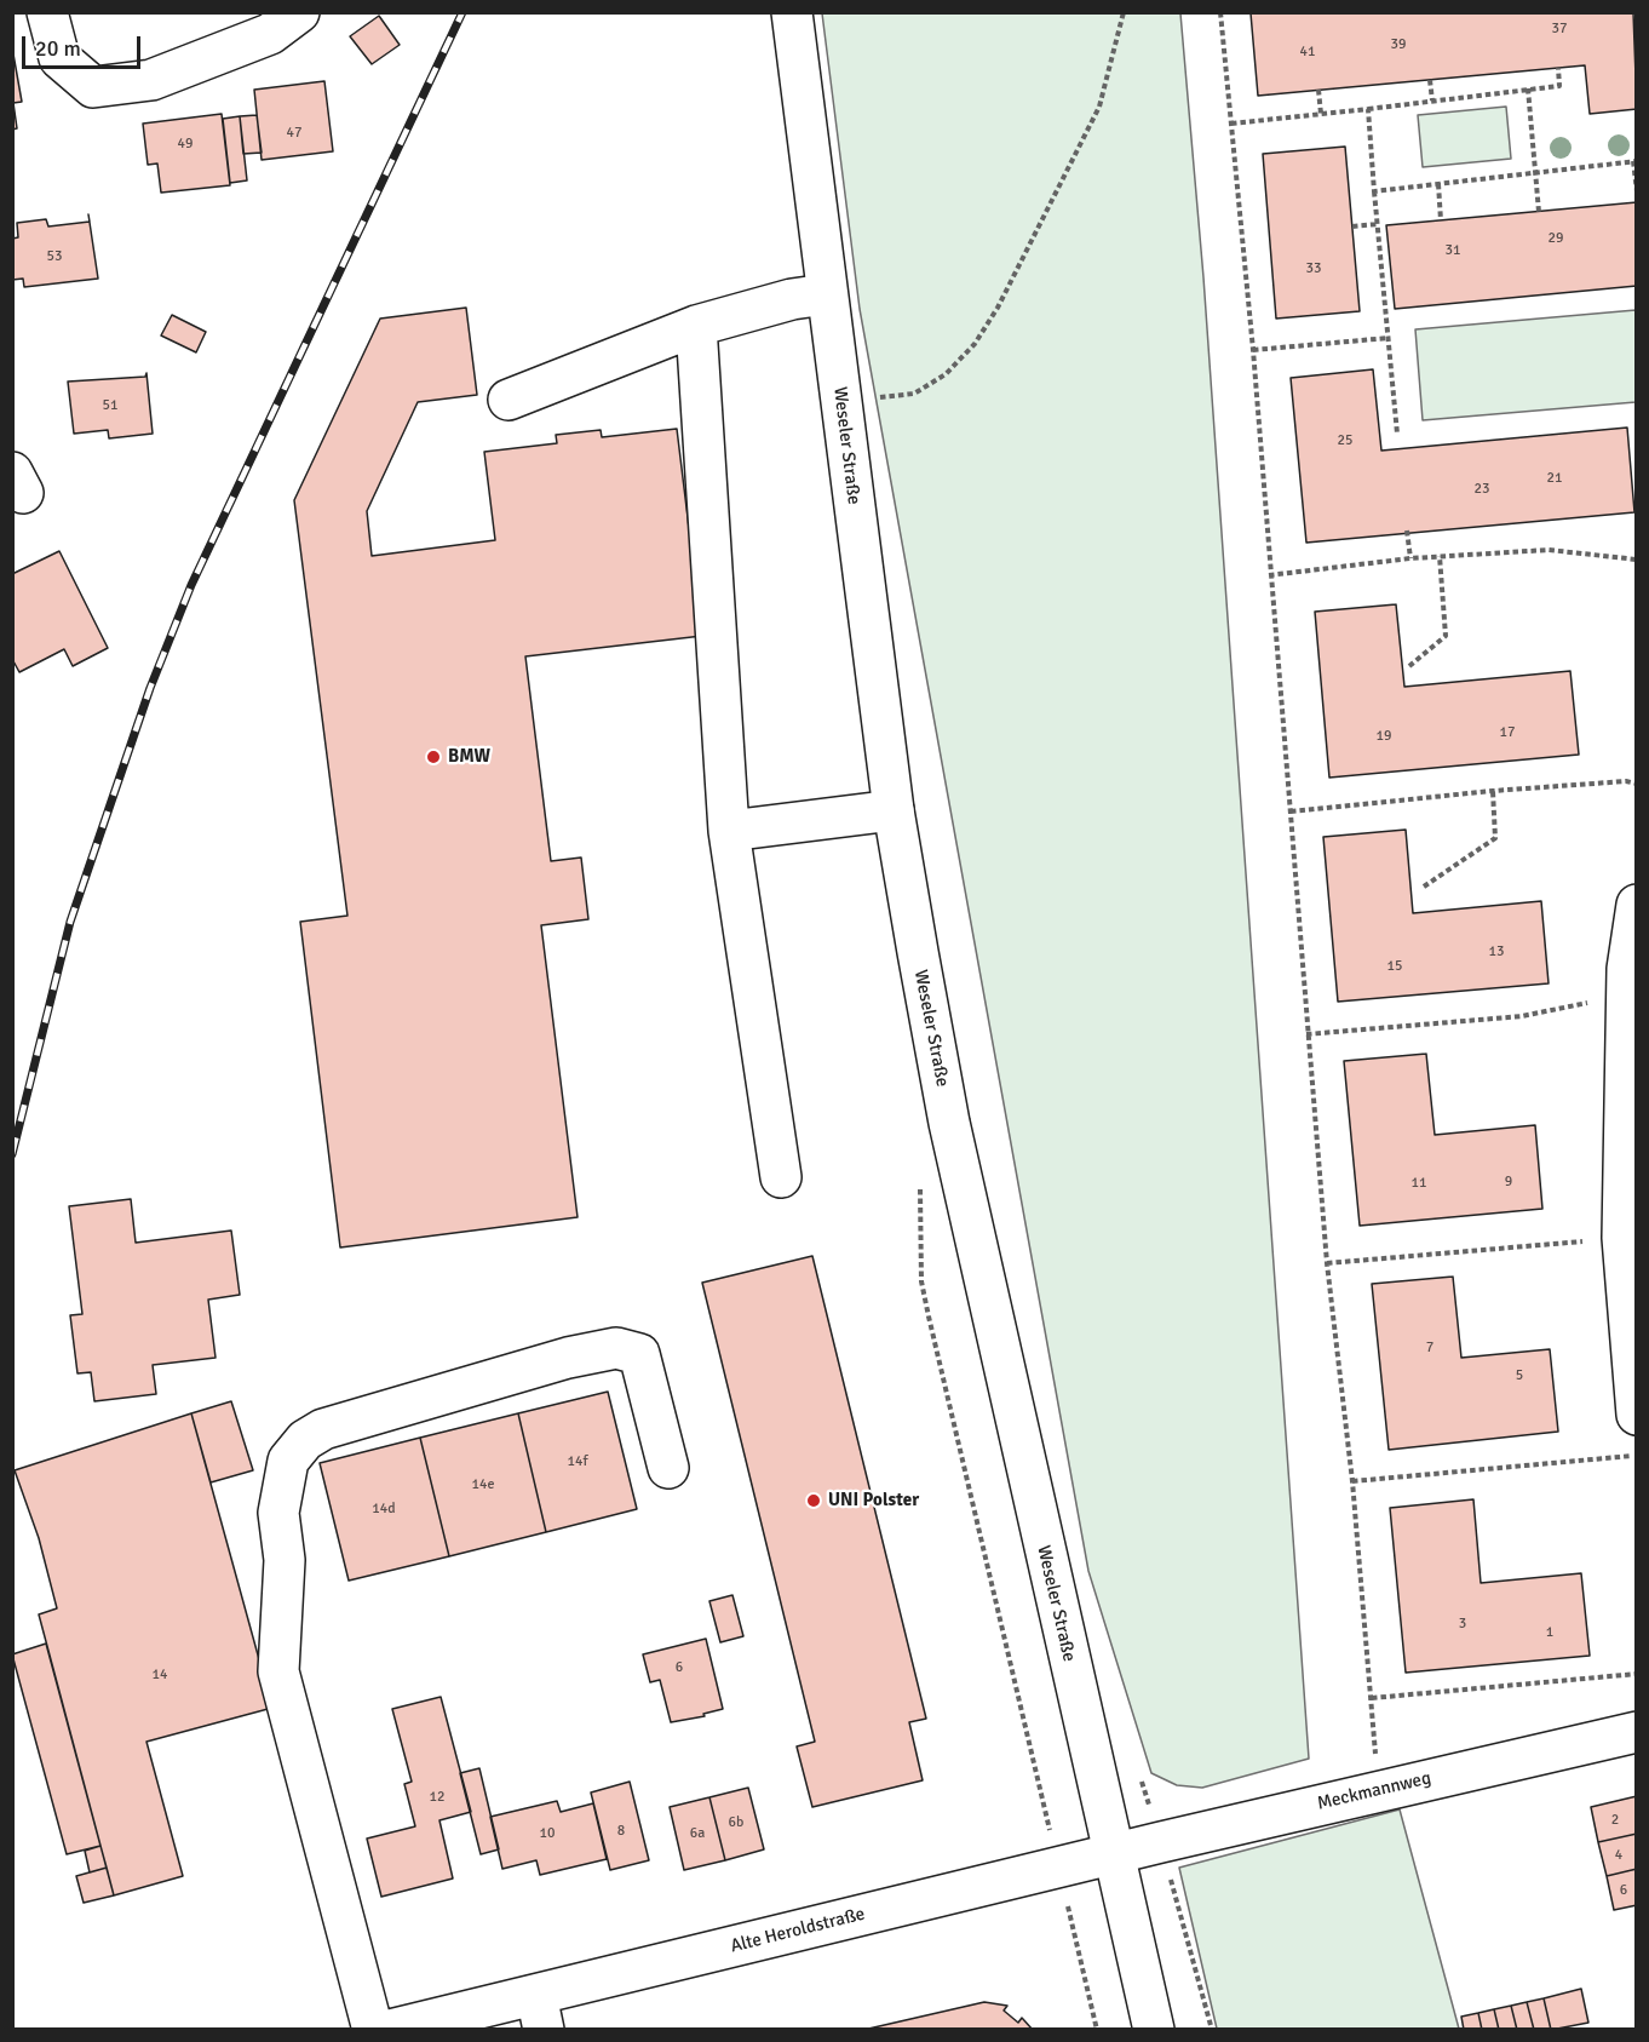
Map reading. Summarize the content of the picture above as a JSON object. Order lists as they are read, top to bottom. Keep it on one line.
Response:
{"streets":{"street":["Weseler Straße","Meckmannweg","Alte Heroldstraße"]},"crossings":[["Weseler Straße","Meckmannweg"],["Weseler Straße","Alte Heroldstraße"],["Meckmannweg","Alte Heroldstraße"]],"places":["BMW","UNI Polster"],"house_numbers":["37","39","41","47","49","29","31","53","33","51","25","21","23","17","19","13","15","9","11","7","5","14f","14e","14d","3","1","6","14","12","2","6b","8","10","6a","4","6"],"scale_bar":"20 m"}
